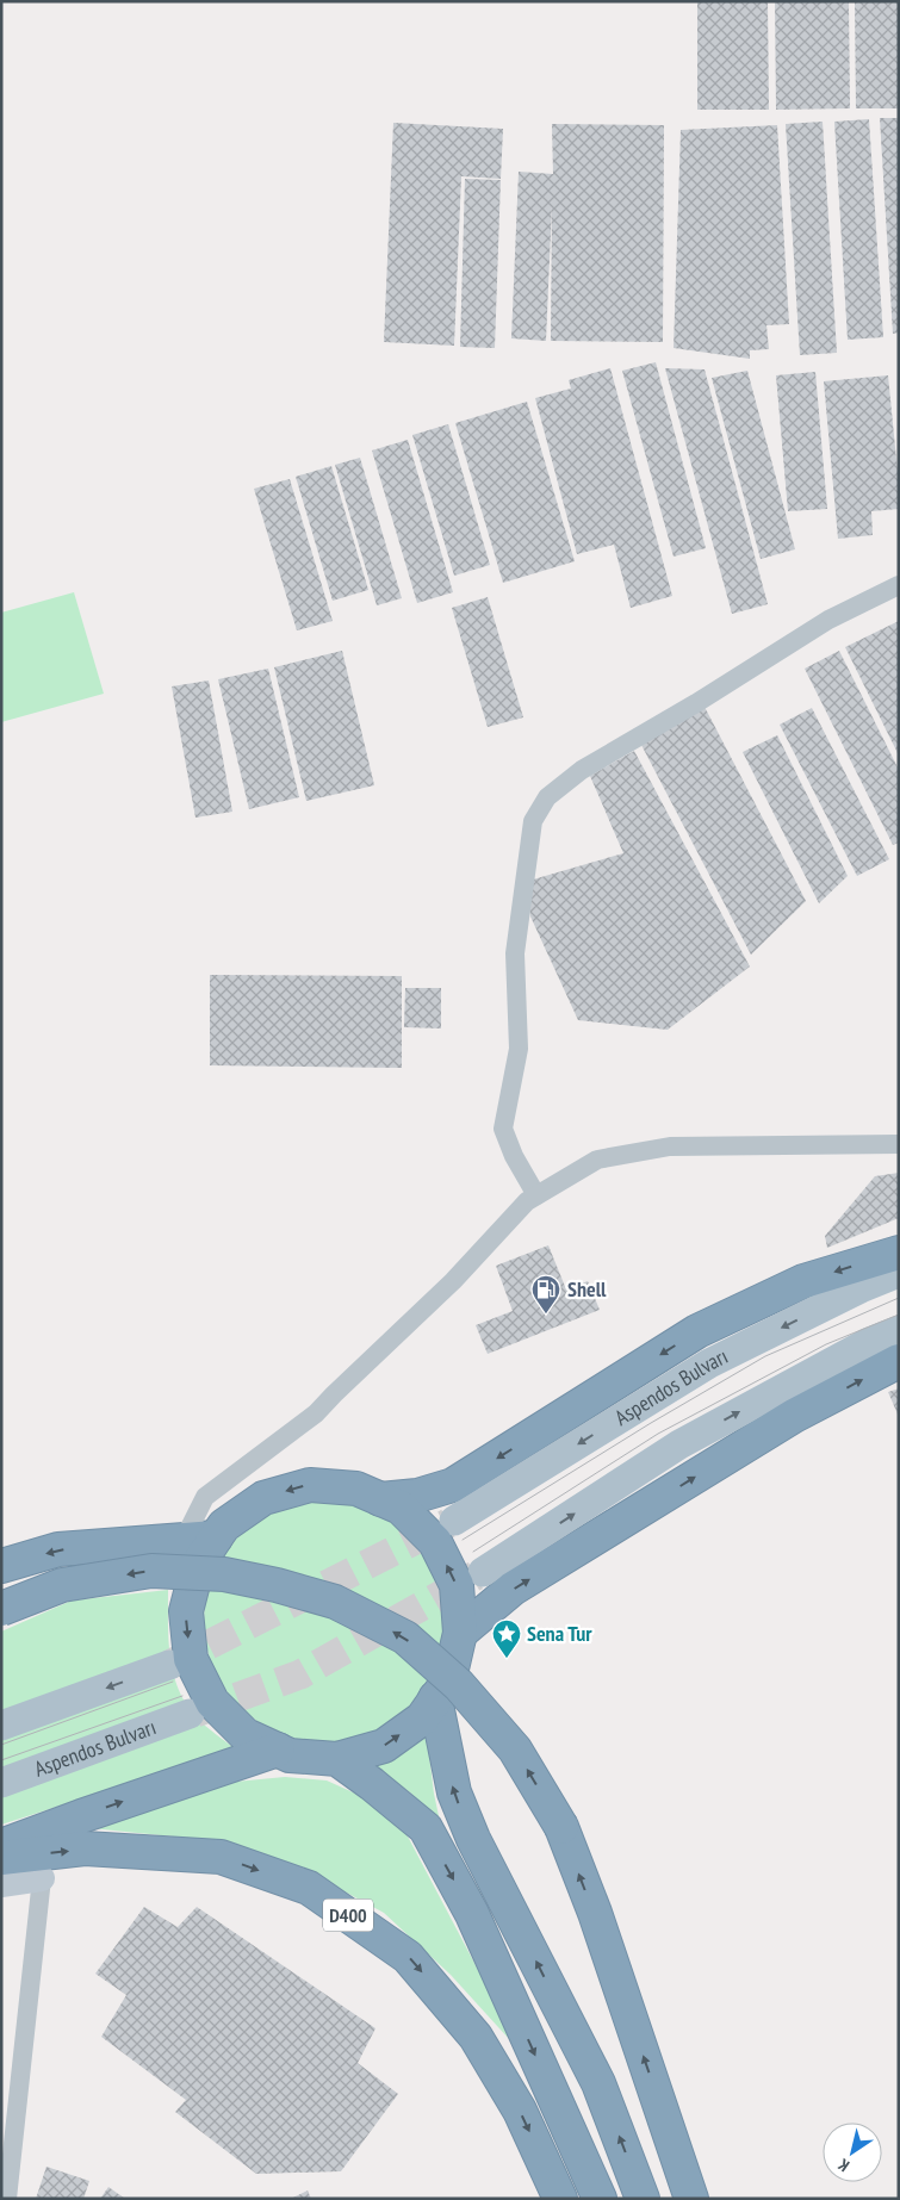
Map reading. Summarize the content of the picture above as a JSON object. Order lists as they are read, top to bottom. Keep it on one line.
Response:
{"streets":{"highway":["D400"],"main road":["Aspendos Bulvarı"]},"places":{"fuel station":["Shell"],"place":["Sena Tur"]},"north":"bottom left"}
